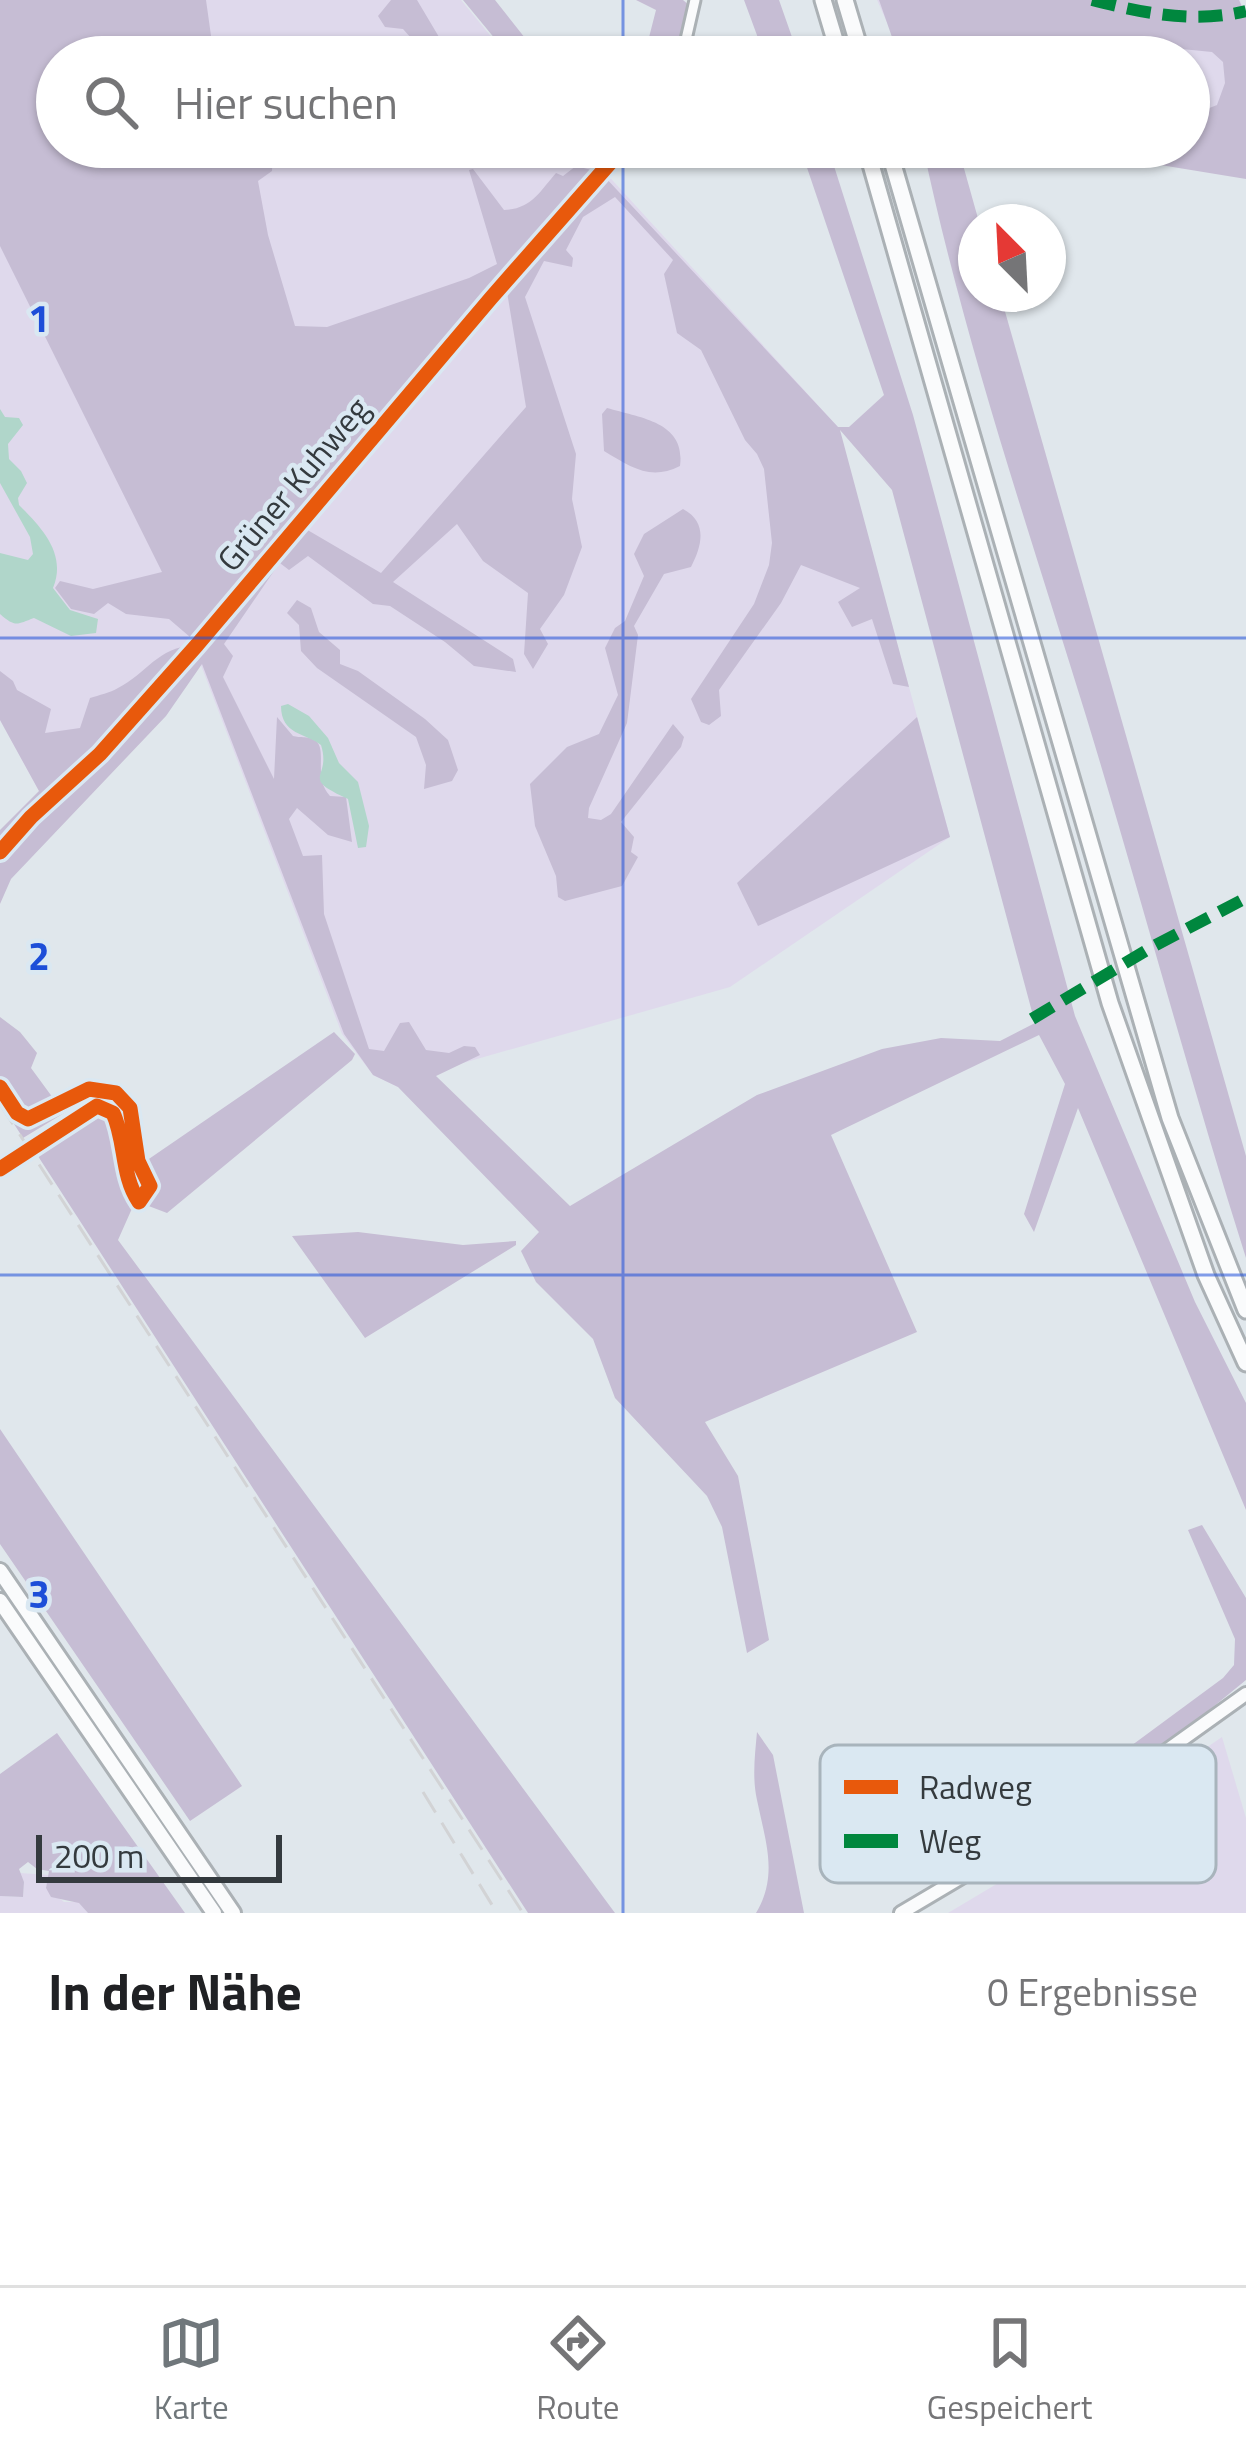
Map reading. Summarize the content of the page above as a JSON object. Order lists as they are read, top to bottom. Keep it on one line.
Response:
{"streets":{"street":["Grüner Kuhweg"]},"legend":["Radweg","Weg"],"scale_bar":"200 m","north":"top left","page":{"search":"Hier suchen","scale":"200 m","heading":["In der Nähe","0 Ergebnisse"],"nav":["Karte","Route","Gespeichert"]},"grid":{"rows":["1","2","3"]}}
